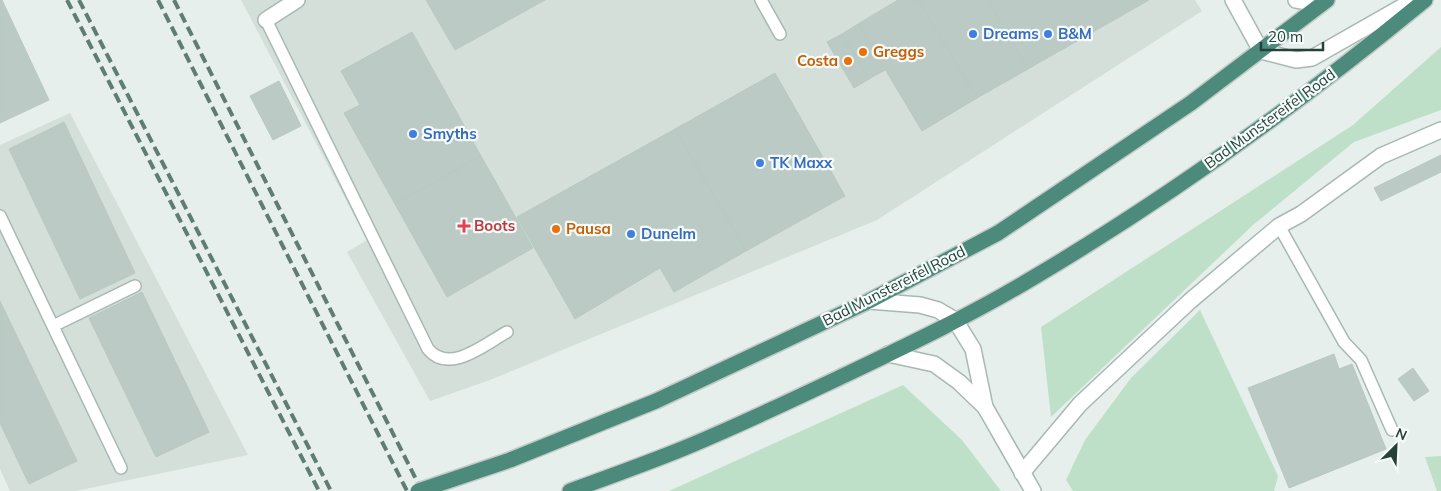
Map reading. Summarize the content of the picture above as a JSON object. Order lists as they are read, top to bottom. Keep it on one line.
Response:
{"streets":{"highway":["Bad Munstereifel Road"]},"places":{"other":["Dreams","B&M","Greggs","Costa","Smyths","TK Maxx","Pausa","Dunelm"],"health":["Boots"]},"scale_bar":"20 m","north":"top right"}
